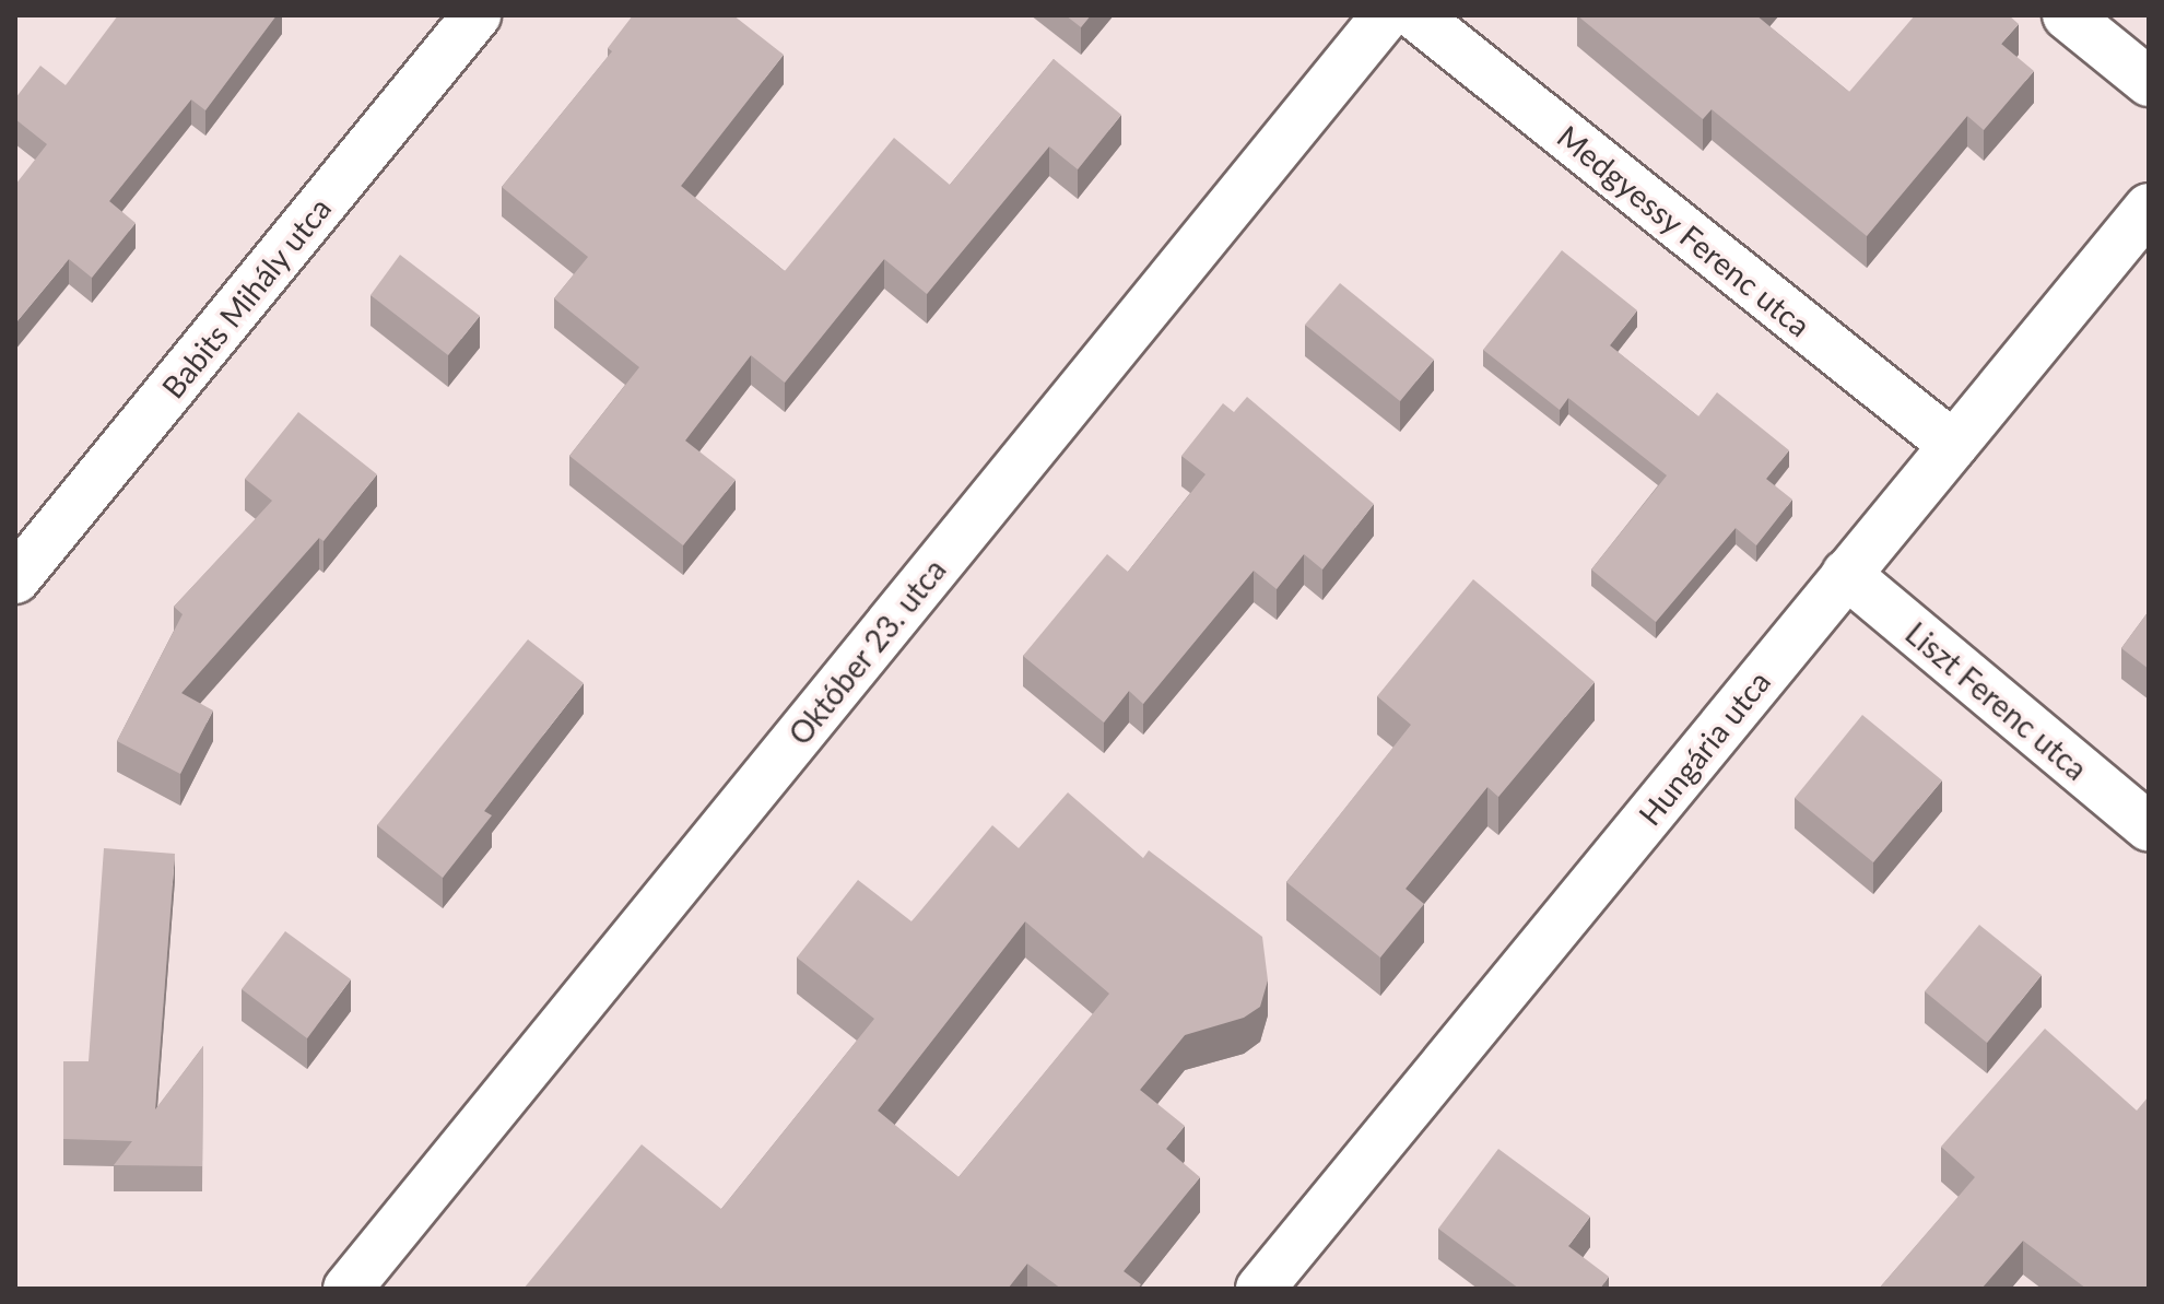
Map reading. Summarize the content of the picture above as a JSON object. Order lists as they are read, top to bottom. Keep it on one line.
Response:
{"streets":{"street":["Medgyessy Ferenc utca","Babits Mihály utca","Október 23. utca","Liszt Ferenc utca","Hungária utca"]},"crossings":[["Medgyessy Ferenc utca","Hungária utca"],["Liszt Ferenc utca","Hungária utca"]]}
